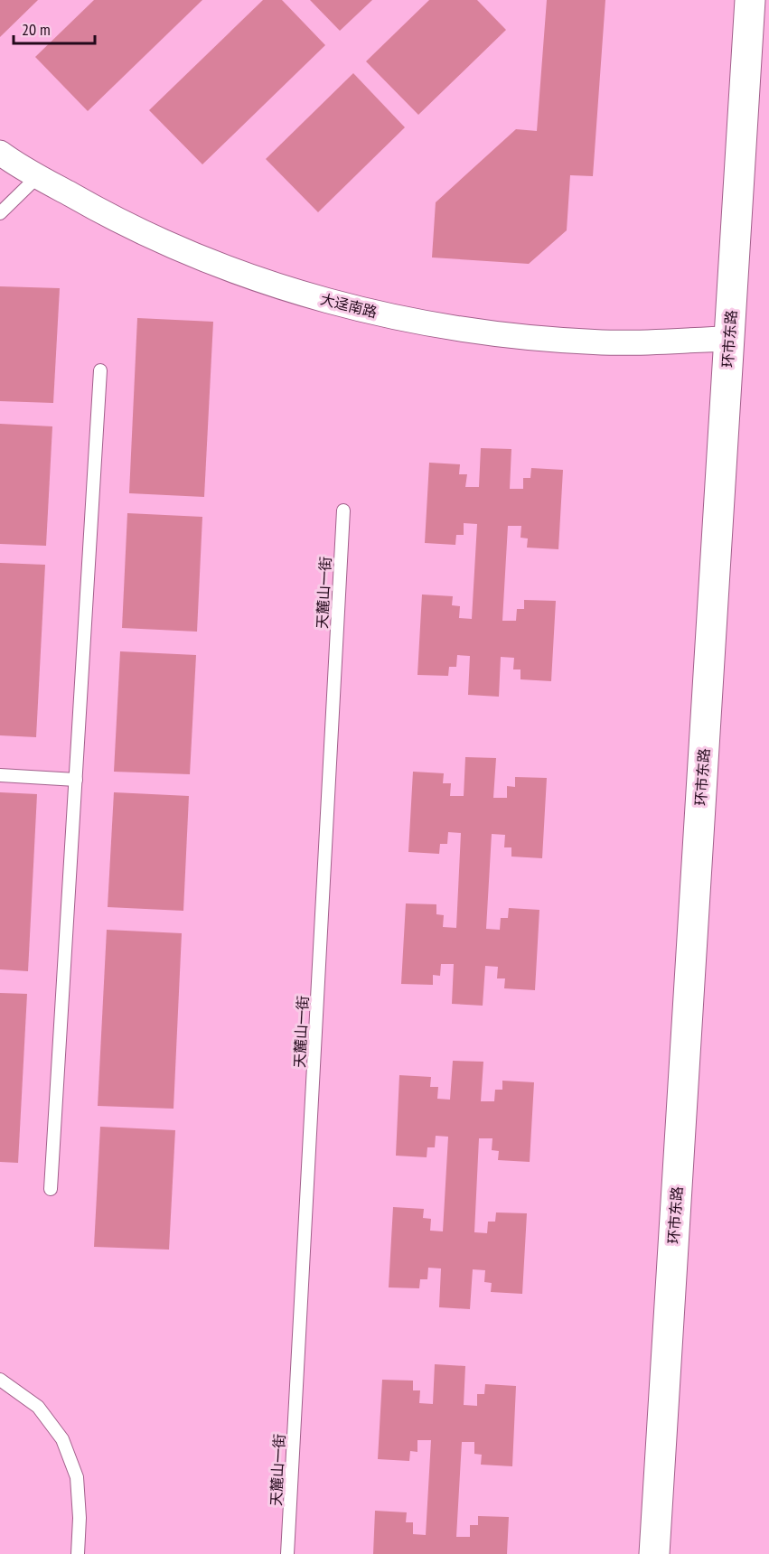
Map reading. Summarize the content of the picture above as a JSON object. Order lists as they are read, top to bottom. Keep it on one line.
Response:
{"streets":{"street":["大迳南路","环市东路"],"lane":["天麓山一街"]},"crossings":[["大迳南路","环市东路"]],"scale_bar":"20 m"}
